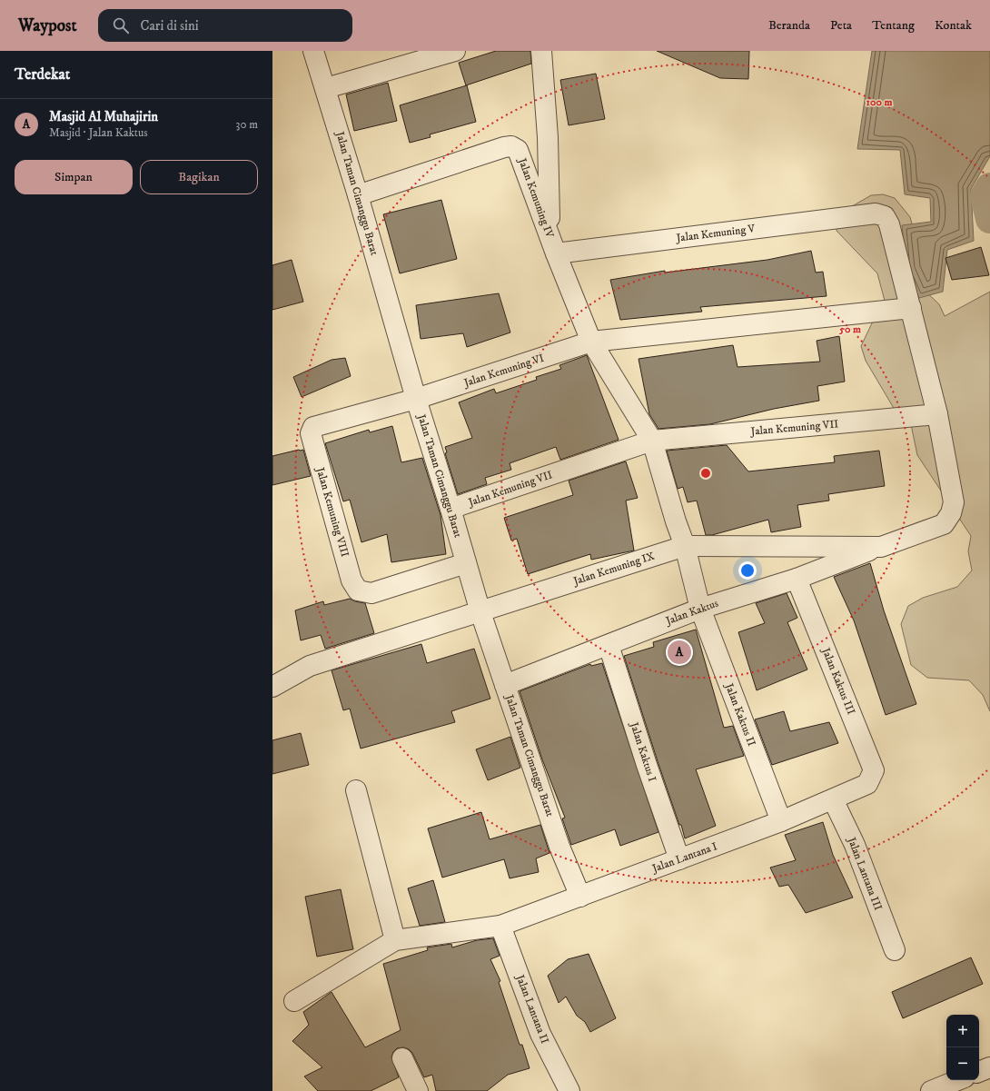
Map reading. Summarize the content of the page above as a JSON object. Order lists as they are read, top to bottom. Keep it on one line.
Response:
{"streets":{"street":["Jalan Taman Cimanggu Barat","Jalan Kemuning IV","Jalan Kemuning V","Jalan Kemuning VI","Jalan Kemuning VII","Jalan Kemuning VIII","Jalan Kemuning IX","Jalan Kaktus","Jalan Kaktus III","Jalan Kaktus II","Jalan Kaktus I","Jalan Lantana I","Jalan Lantana III","Jalan Lantana II"]},"crossings":[["Jalan Taman Cimanggu Barat","Jalan Kemuning IV"],["Jalan Taman Cimanggu Barat","Jalan Kemuning VI"],["Jalan Taman Cimanggu Barat","Jalan Kemuning VII"],["Jalan Taman Cimanggu Barat","Jalan Kemuning VIII"],["Jalan Taman Cimanggu Barat","Jalan Kemuning IX"],["Jalan Taman Cimanggu Barat","Jalan Kaktus"],["Jalan Taman Cimanggu Barat","Jalan Lantana I"],["Jalan Kemuning IV","Jalan Kemuning V"],["Jalan Kemuning IV","Jalan Kemuning VI"],["Jalan Kemuning VI","Jalan Kemuning VIII"],["Jalan Kemuning VII","Jalan Kemuning IX"],["Jalan Kemuning VII","Jalan Kaktus II"],["Jalan Kemuning IX","Jalan Kaktus"],["Jalan Kemuning IX","Jalan Kaktus II"],["Jalan Kaktus","Jalan Kaktus III"],["Jalan Kaktus","Jalan Kaktus II"],["Jalan Kaktus","Jalan Kaktus I"],["Jalan Kaktus III","Jalan Lantana I"],["Jalan Kaktus II","Jalan Lantana I"],["Jalan Kaktus I","Jalan Lantana I"],["Jalan Lantana I","Jalan Lantana III"],["Jalan Lantana I","Jalan Lantana II"]],"page":{"header":"Waypost","search":"Cari di sini","nav":["Beranda","Peta","Tentang","Kontak"],"heading":"Terdekat","list":[{"mark":"A","name":"Masjid Al Muhajirin","note":"Masjid · Jalan Kaktus","value":"30 m"}],"buttons":["Simpan","Bagikan"],"pins":"A","map_buttons":["+","−"]},"rings":["100 m","50 m"]}
